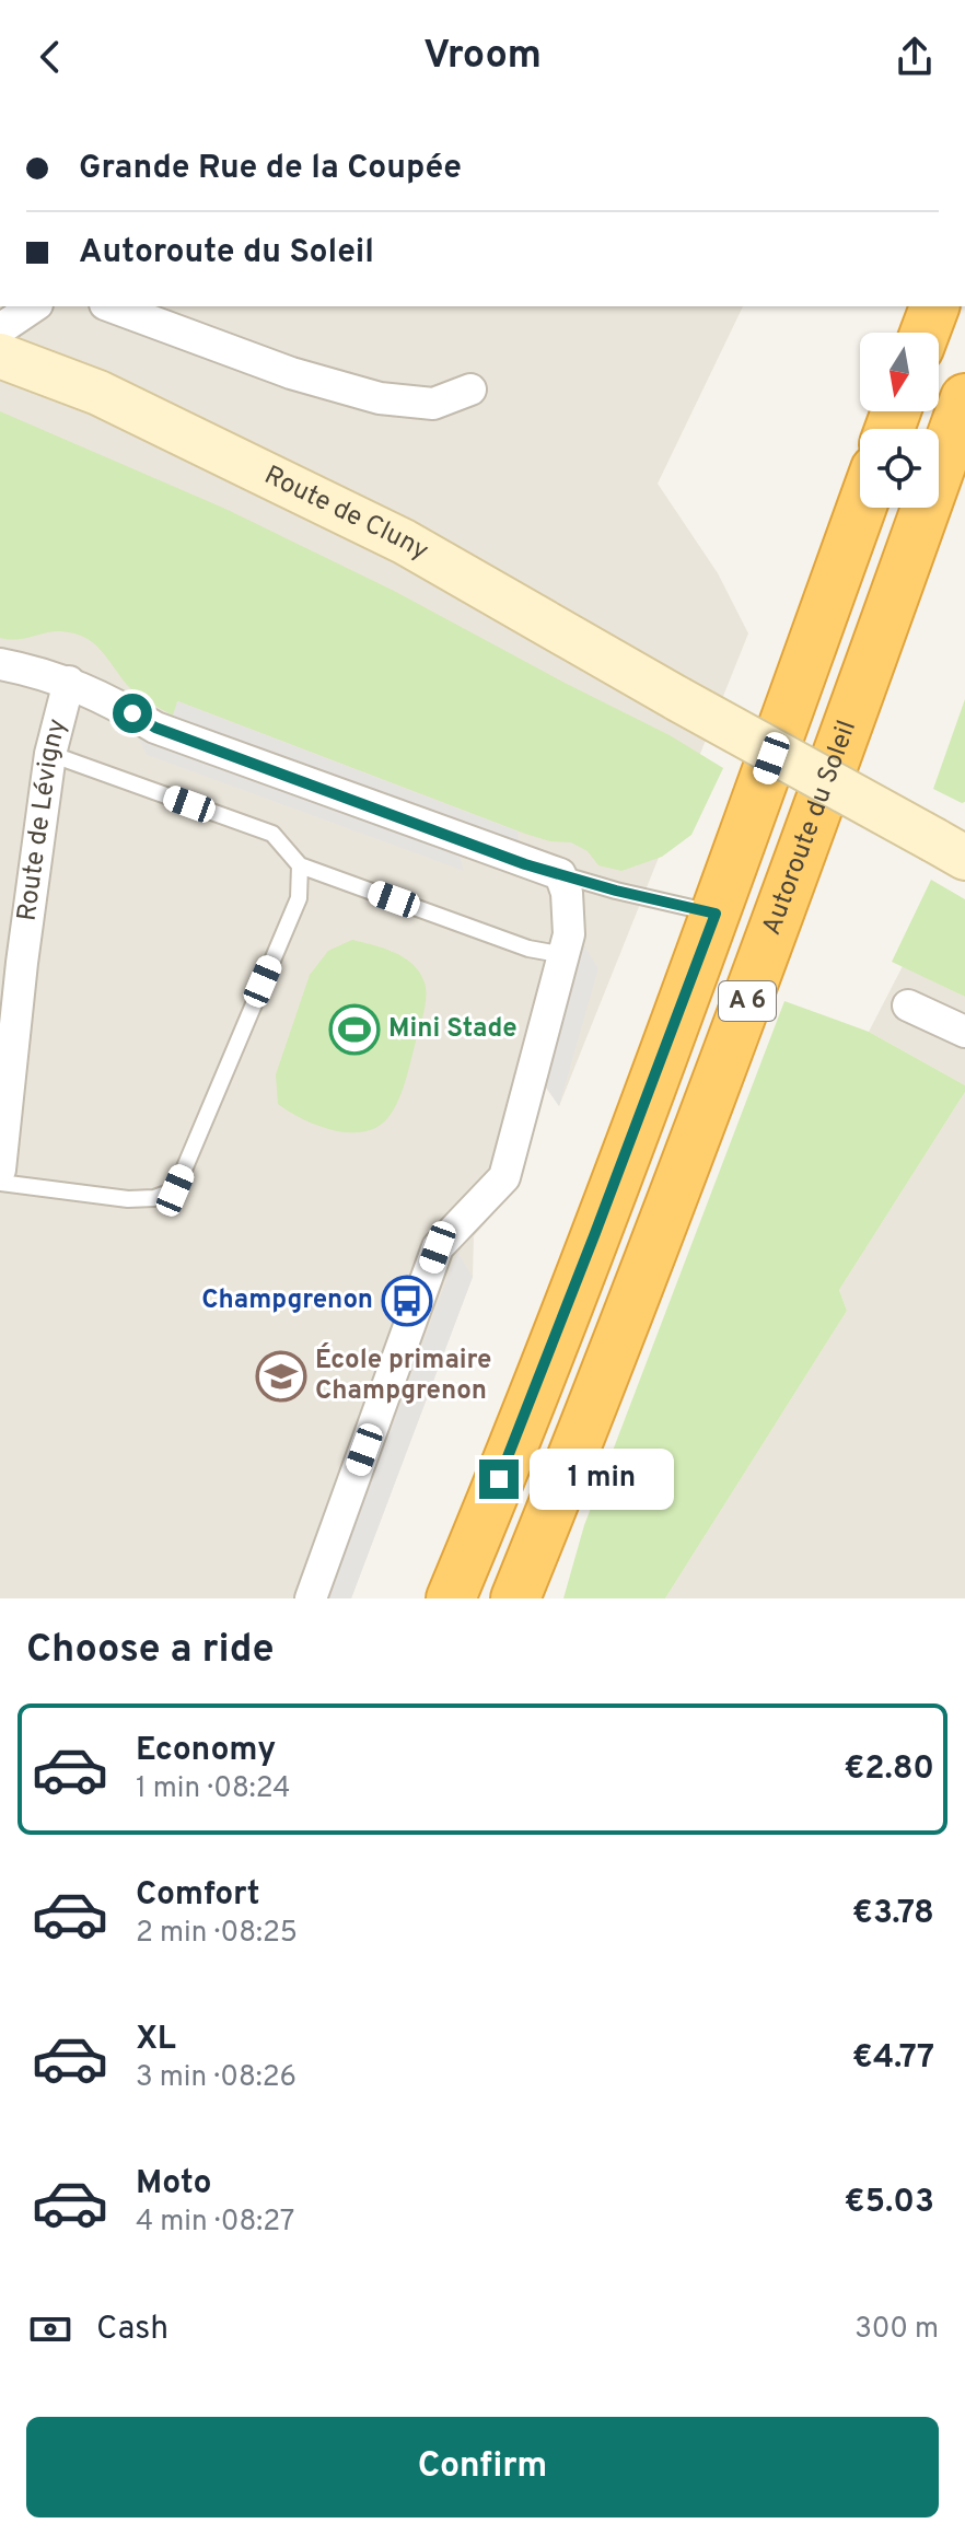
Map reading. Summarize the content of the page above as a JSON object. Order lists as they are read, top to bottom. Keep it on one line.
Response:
{"streets":{"highway":["Autoroute du Soleil","A 6"],"main road":["Route de Cluny"],"street":["Route de Lévigny"]},"places":{"sports":["Mini Stade"],"bus stop":["Champgrenon"],"school or university":["École primaire Champgrenon"]},"north":"bottom","page":{"header":"Vroom","banner":["Grande Rue de la Coupée","Autoroute du Soleil"],"bubble":"1 min","heading":"Choose a ride","list":[{"name":"Economy","note":"1 min · 08:24","value":"€2.80"},{"name":"Comfort","note":"2 min · 08:25","value":"€3.78"},{"name":"XL","note":"3 min · 08:26","value":"€4.77"},{"name":"Moto","note":"4 min · 08:27","value":"€5.03"}],"pay":["Cash","300 m"],"buttons":"Confirm"}}
